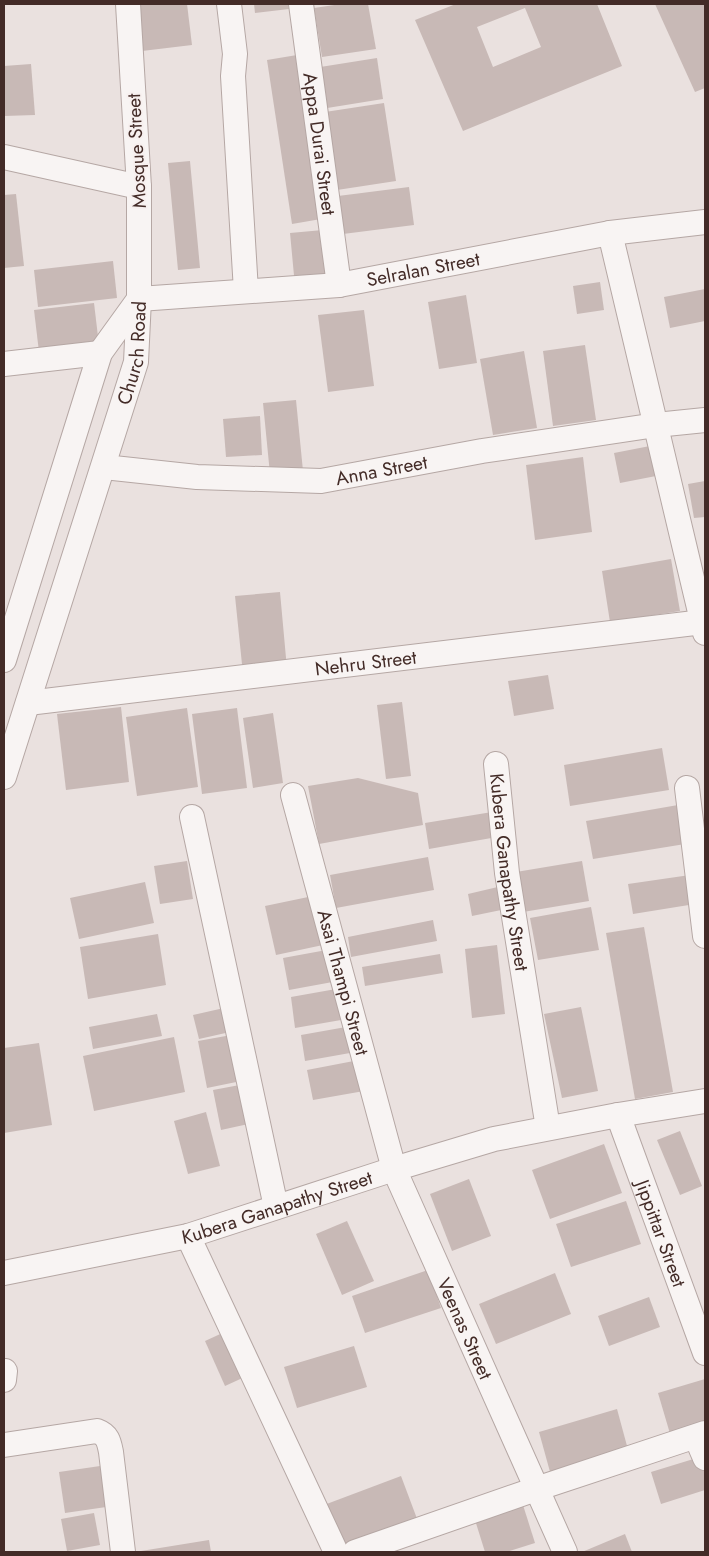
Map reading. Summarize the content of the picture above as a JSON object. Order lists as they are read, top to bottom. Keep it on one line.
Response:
{"streets":{"street":["Appa Durai Street","Mosque Street","Selralan Street","Church Road","Anna Street","Nehru Street","Kubera Ganapathy Street","Asai Thampi Street","Jippittar Street","Veenas Street"]},"crossings":[["Appa Durai Street","Selralan Street"],["Mosque Street","Selralan Street"],["Mosque Street","Church Road"],["Selralan Street","Church Road"],["Church Road","Anna Street"],["Church Road","Nehru Street"],["Kubera Ganapathy Street","Asai Thampi Street"],["Kubera Ganapathy Street","Jippittar Street"],["Kubera Ganapathy Street","Veenas Street"],["Asai Thampi Street","Veenas Street"]]}
